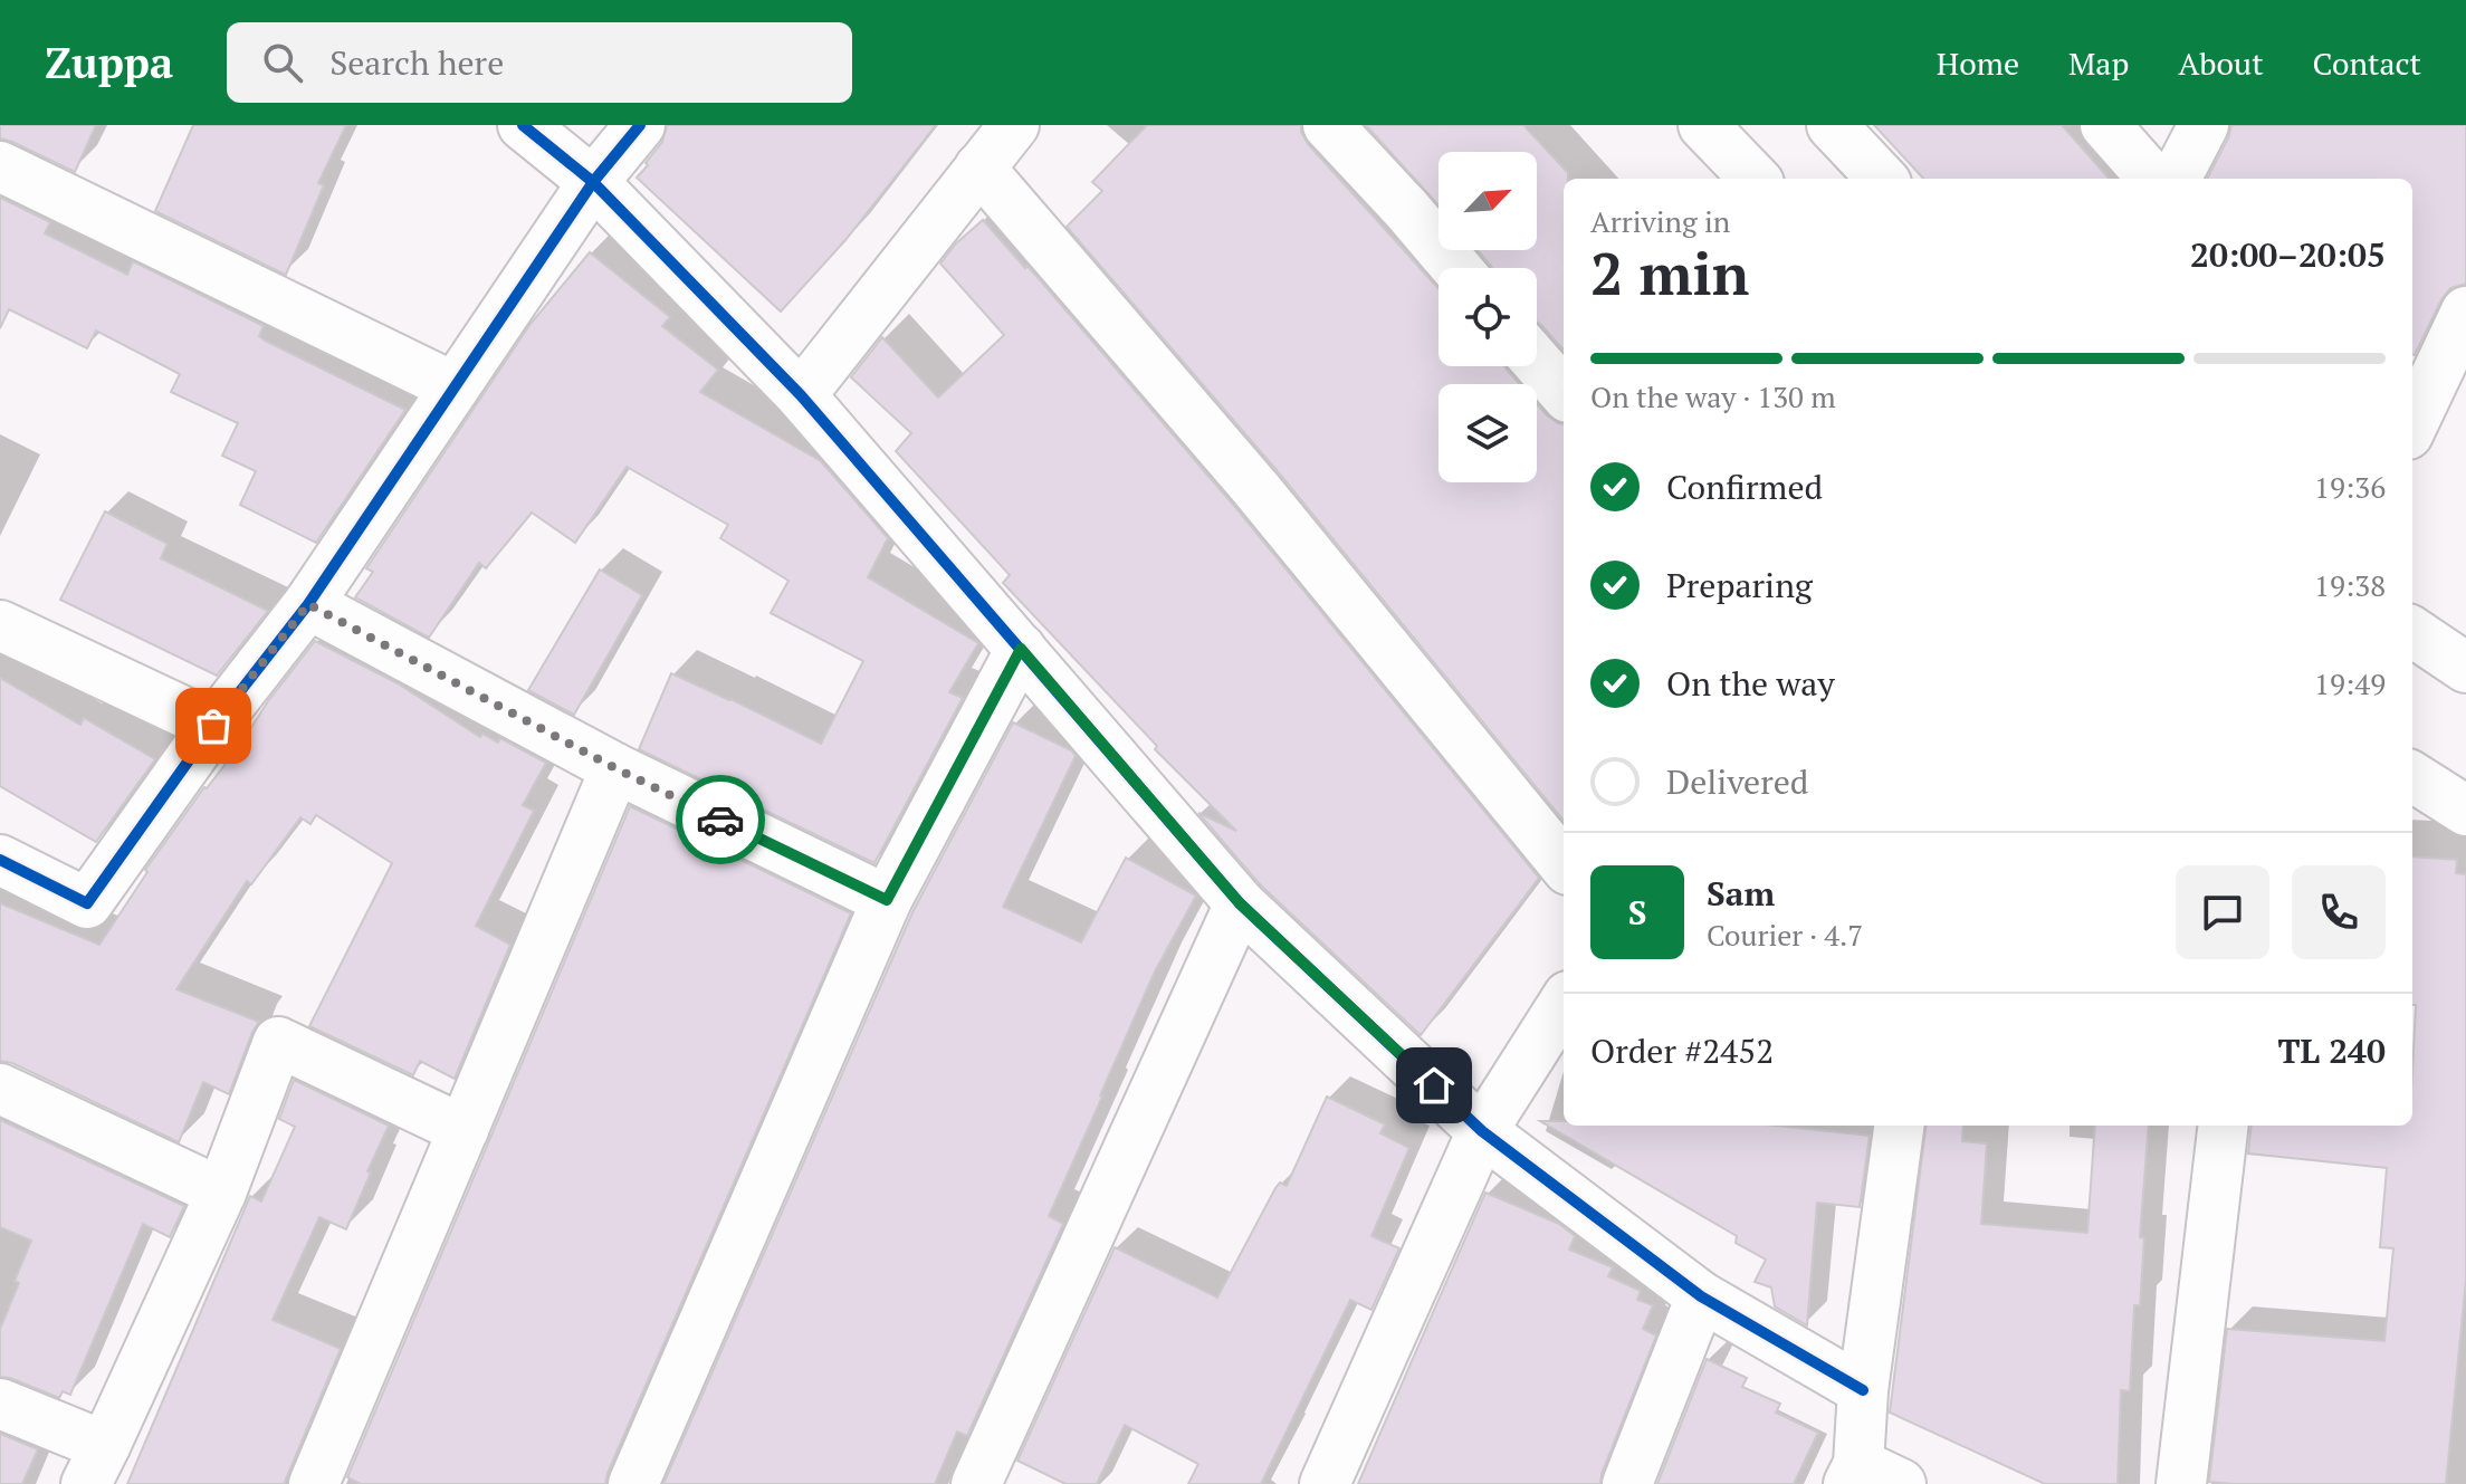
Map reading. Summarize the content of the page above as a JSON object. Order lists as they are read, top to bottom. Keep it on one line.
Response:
{"north":"top right","page":{"header":"Zuppa","search":"Search here","nav":["Home","Map","About","Contact"],"heading":["2 min","Arriving in","20:00–20:05"],"panel":["Sam","Courier · 4.7","Order #2452","TL 240"],"bar":"On the way · 130 m","list":[["Confirmed","19:36"],["Preparing","19:38"],["On the way","19:49"],"Delivered"],"round":"S"}}
